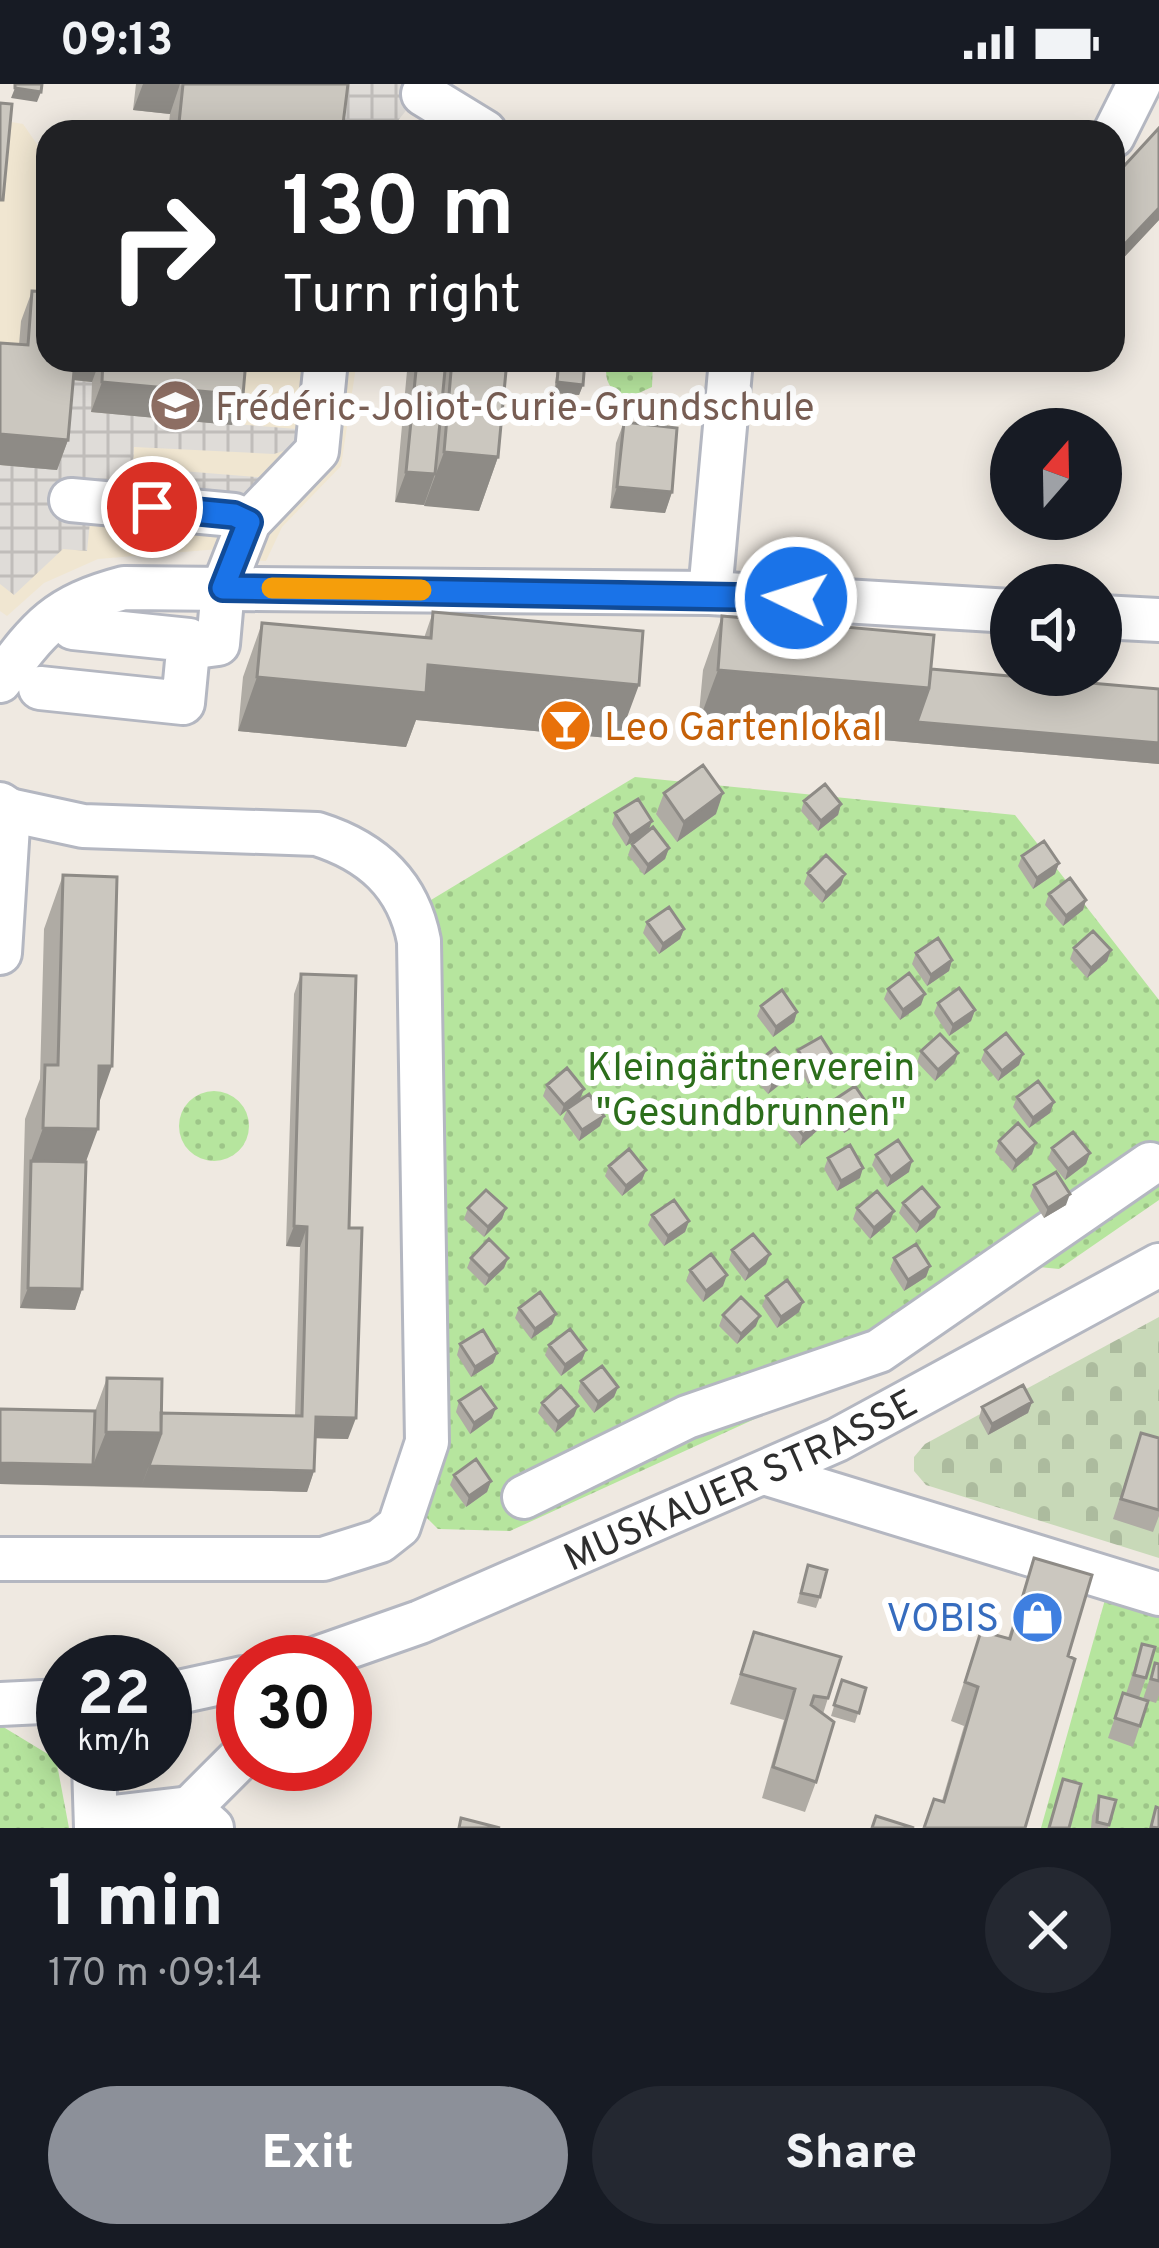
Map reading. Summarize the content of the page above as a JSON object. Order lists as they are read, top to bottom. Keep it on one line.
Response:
{"streets":{"street":["MUSKAUER STRASSE"]},"parks":["Kleingärtnerverein \"Gesundbrunnen\""],"places":{"school or university":["Frédéric-Joliot-Curie-Grundschule"],"bar":["Leo Gartenlokal"],"shop":["VOBIS"]},"north":"top","page":{"status":"09:13","turn":["130 m","Turn right"],"speed":"22 km/h","limit":"30","heading":["1 min","170 m · 09:14"],"buttons":["Exit","Share"]}}
